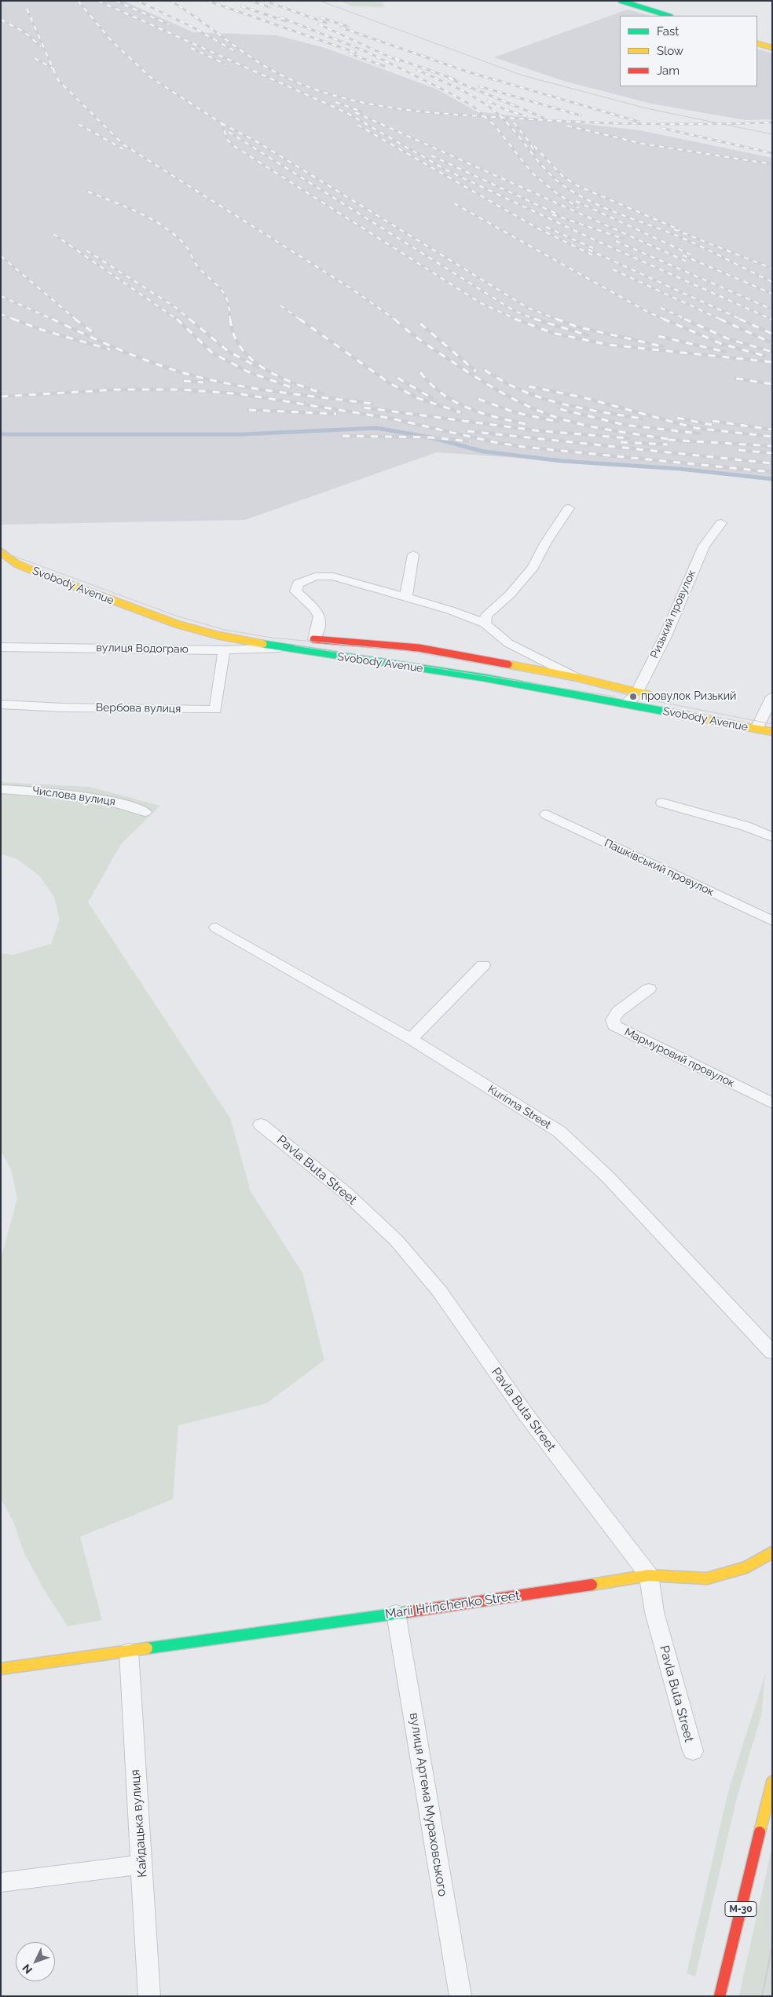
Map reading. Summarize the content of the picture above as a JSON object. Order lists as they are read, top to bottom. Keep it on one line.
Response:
{"streets":{"main road":["Svobody Avenue","Marii Hrinchenko Street","М-30"],"street":["Ризький провулок","вулиця Водограю","Вербова вулиця","Числова вулиця","Пашківський провулок","Мармуровий провулок","Kurinna Street","Pavla Buta Street","вулиця Артема Мураховського","Кайдацька вулиця"]},"crossings":[["Svobody Avenue","Ризький провулок"],["Svobody Avenue","вулиця Водограю"],["вулиця Водограю","Вербова вулиця"],["Pavla Buta Street","Marii Hrinchenko Street"],["Marii Hrinchenko Street","вулиця Артема Мураховського"],["Marii Hrinchenko Street","Кайдацька вулиця"]],"places":["провулок Ризький"],"legend":["Fast","Slow","Jam"],"north":"bottom left"}
